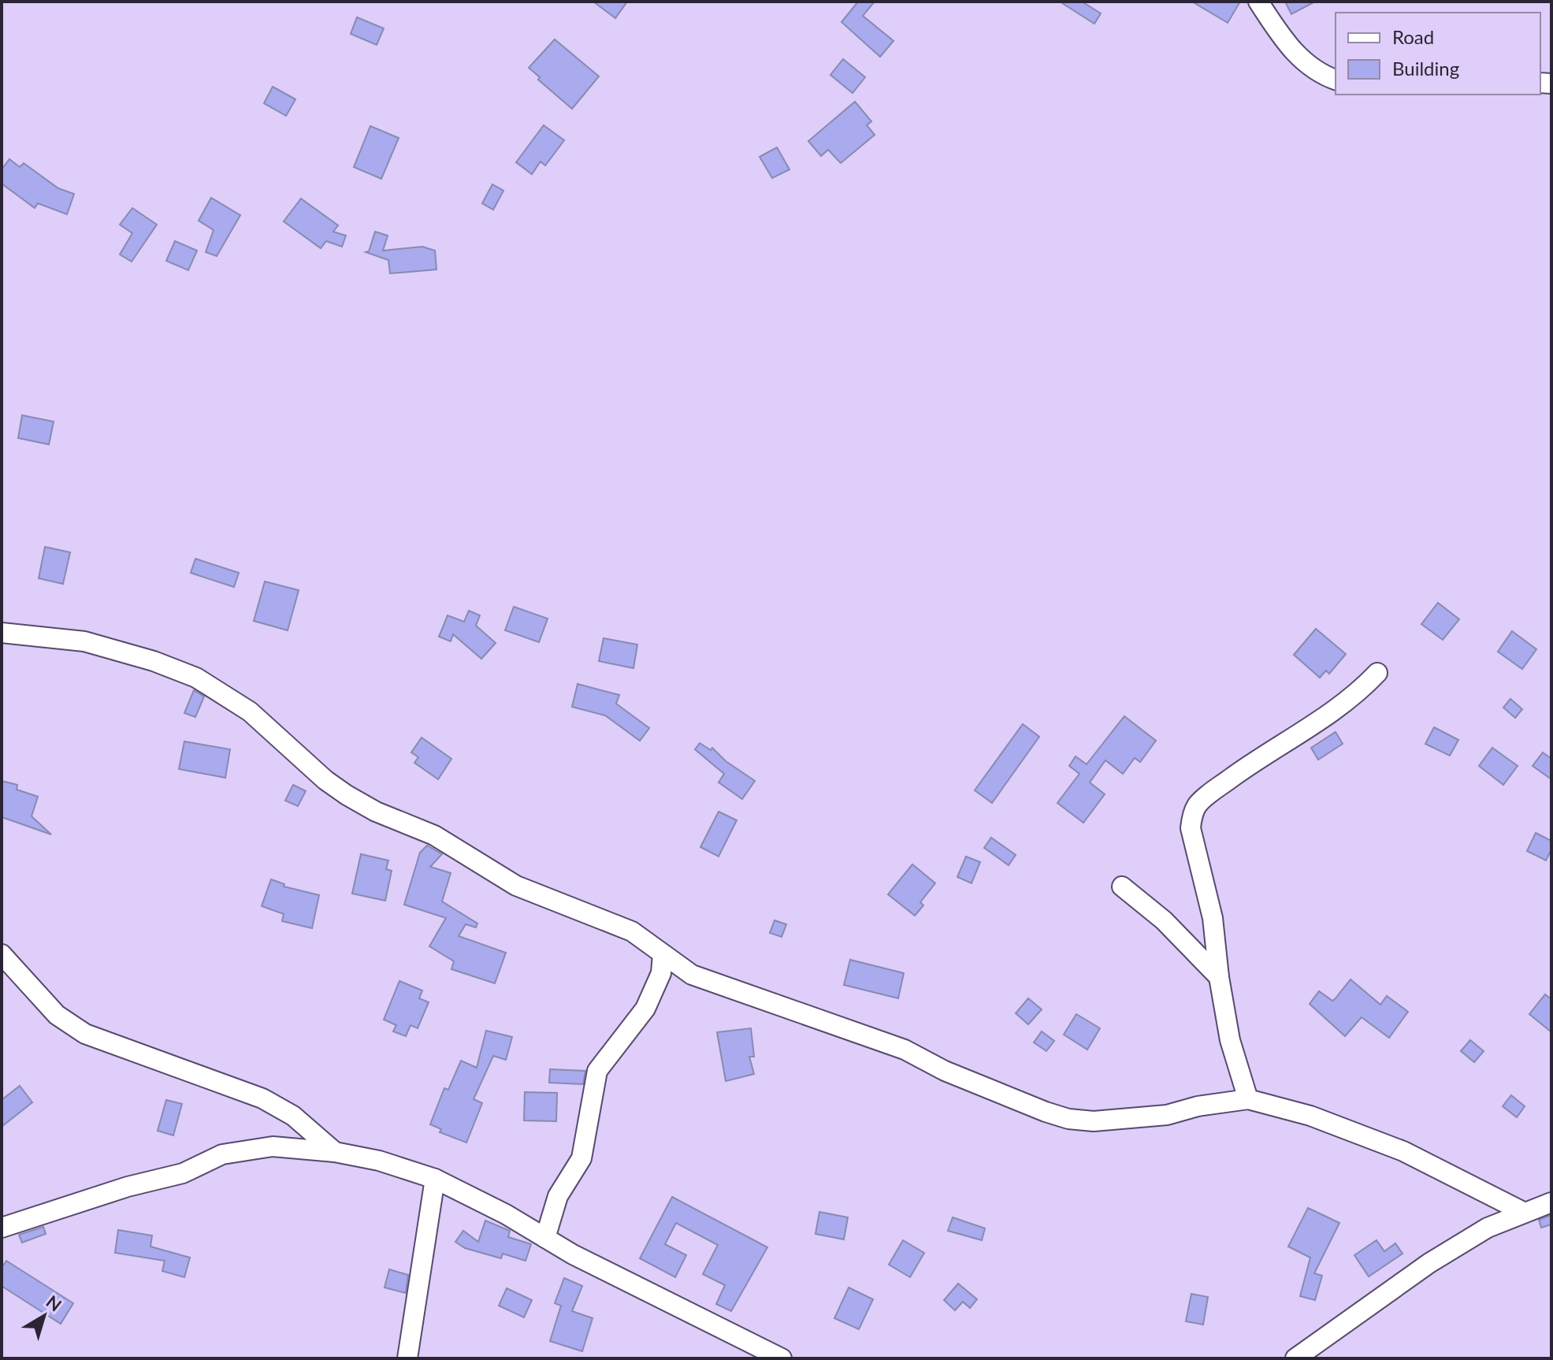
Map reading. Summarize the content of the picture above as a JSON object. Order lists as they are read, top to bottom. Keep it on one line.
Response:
{"legend":["Road","Building"],"north":"top right"}
